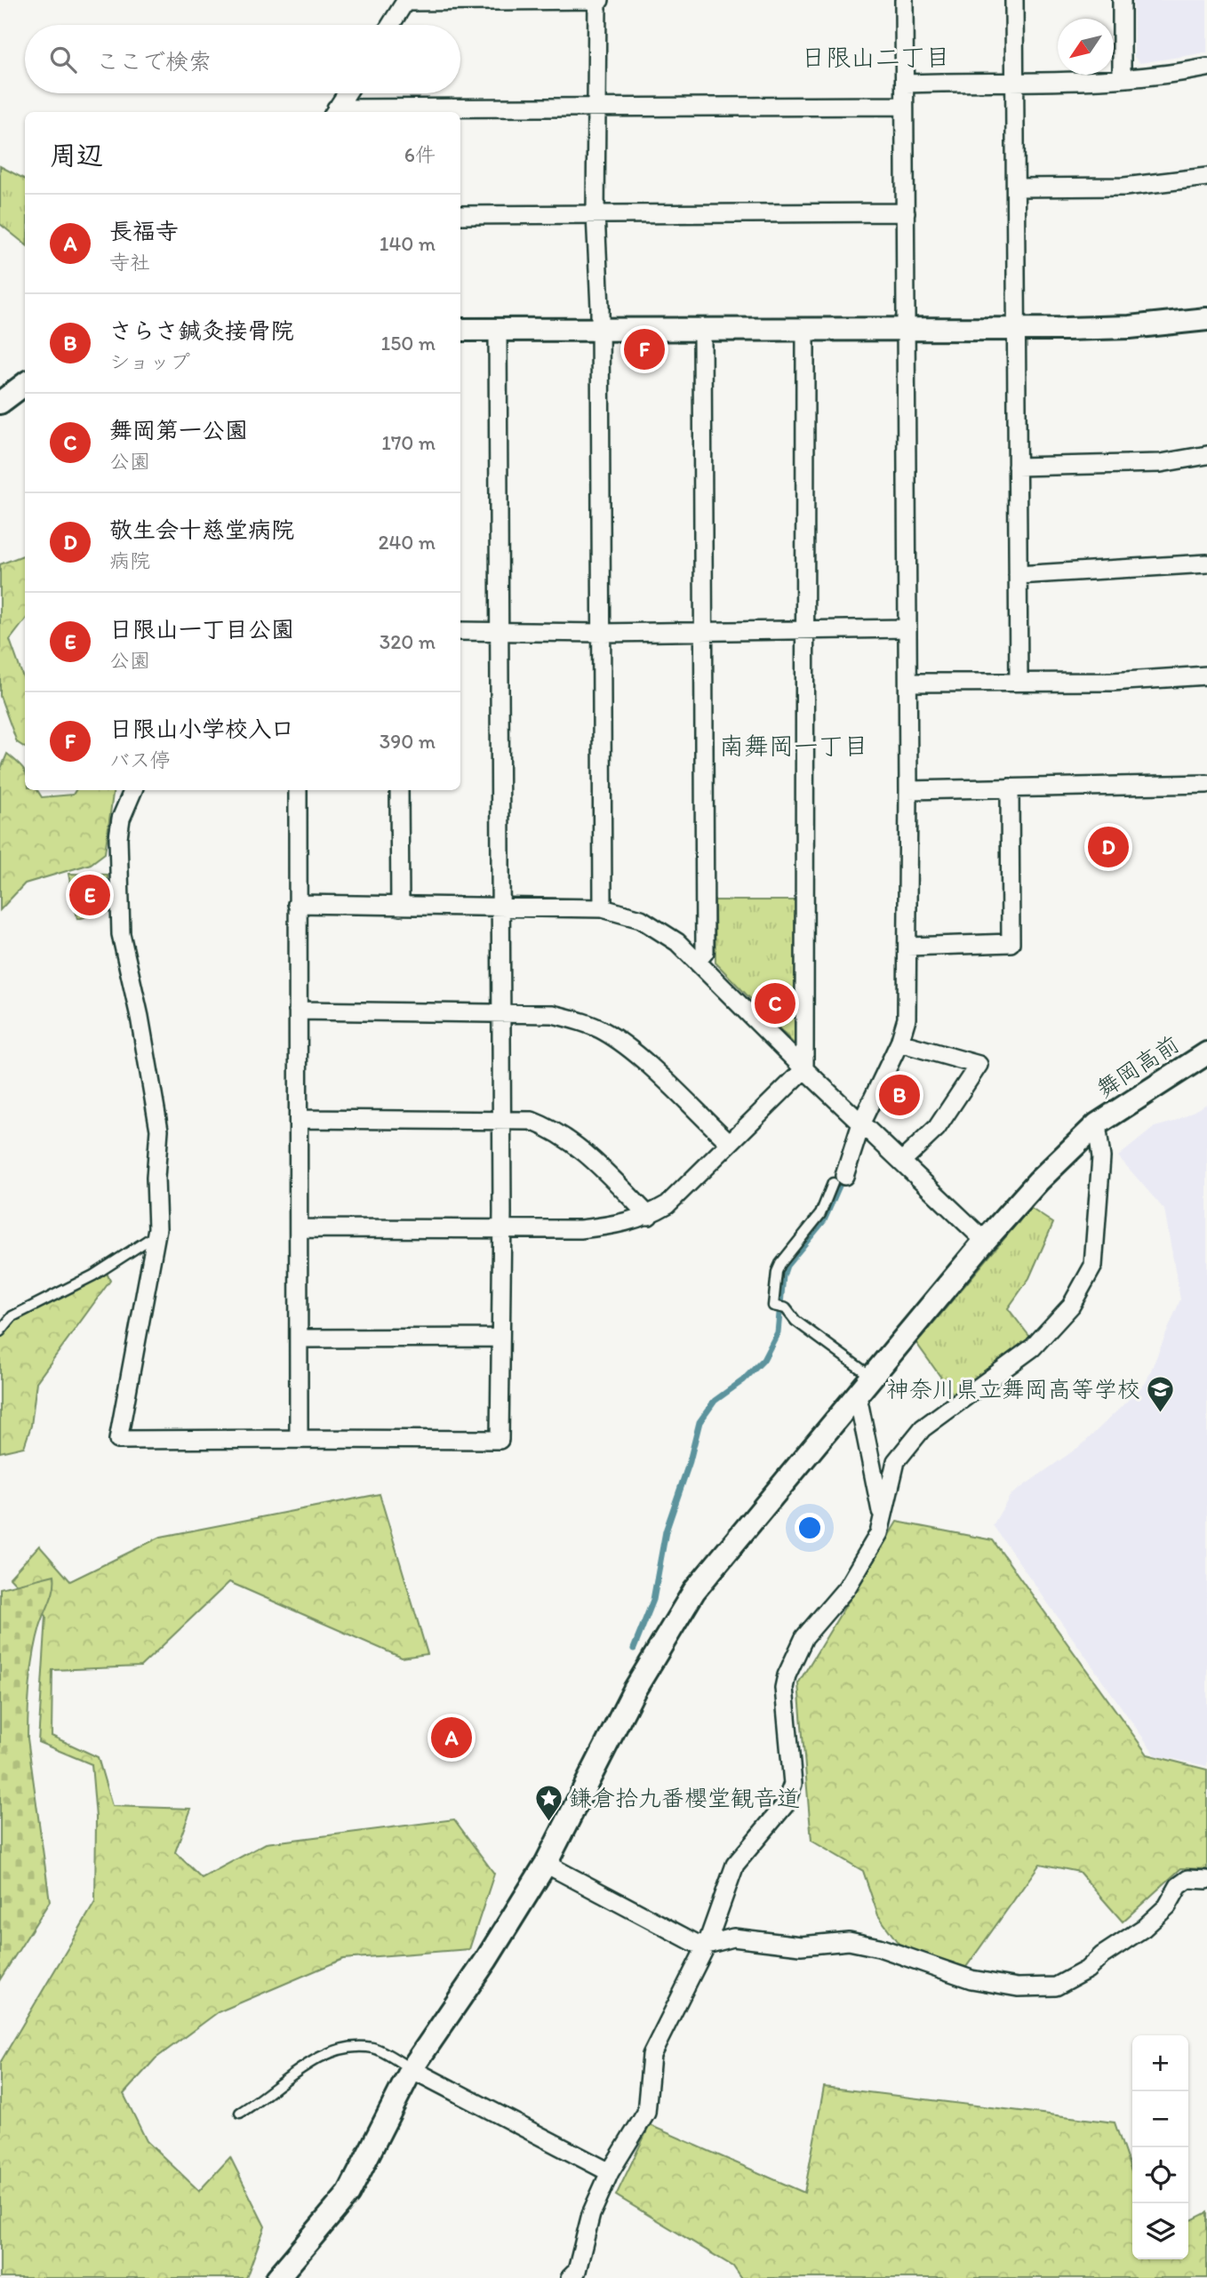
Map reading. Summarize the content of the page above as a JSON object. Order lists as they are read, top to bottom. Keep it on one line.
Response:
{"streets":{"street":["舞岡高前"]},"districts":["日限山二丁目","南舞岡一丁目"],"places":{"school or university":["神奈川県立舞岡高等学校"],"place":["鎌倉拾九番櫻堂観音道"]},"north":"bottom left","page":{"search":"ここで検索","heading":["周辺","6件"],"list":[{"mark":"A","name":"長福寺","note":"寺社","value":"140 m"},{"mark":"B","name":"さらさ鍼灸接骨院","note":"ショップ","value":"150 m"},{"mark":"C","name":"舞岡第一公園","note":"公園","value":"170 m"},{"mark":"D","name":"敬生会十慈堂病院","note":"病院","value":"240 m"},{"mark":"E","name":"日限山一丁目公園","note":"公園","value":"320 m"},{"mark":"F","name":"日限山小学校入口","note":"バス停","value":"390 m"}],"pins":["F","D","E","C","B","A"],"map_buttons":["+","−"]}}
